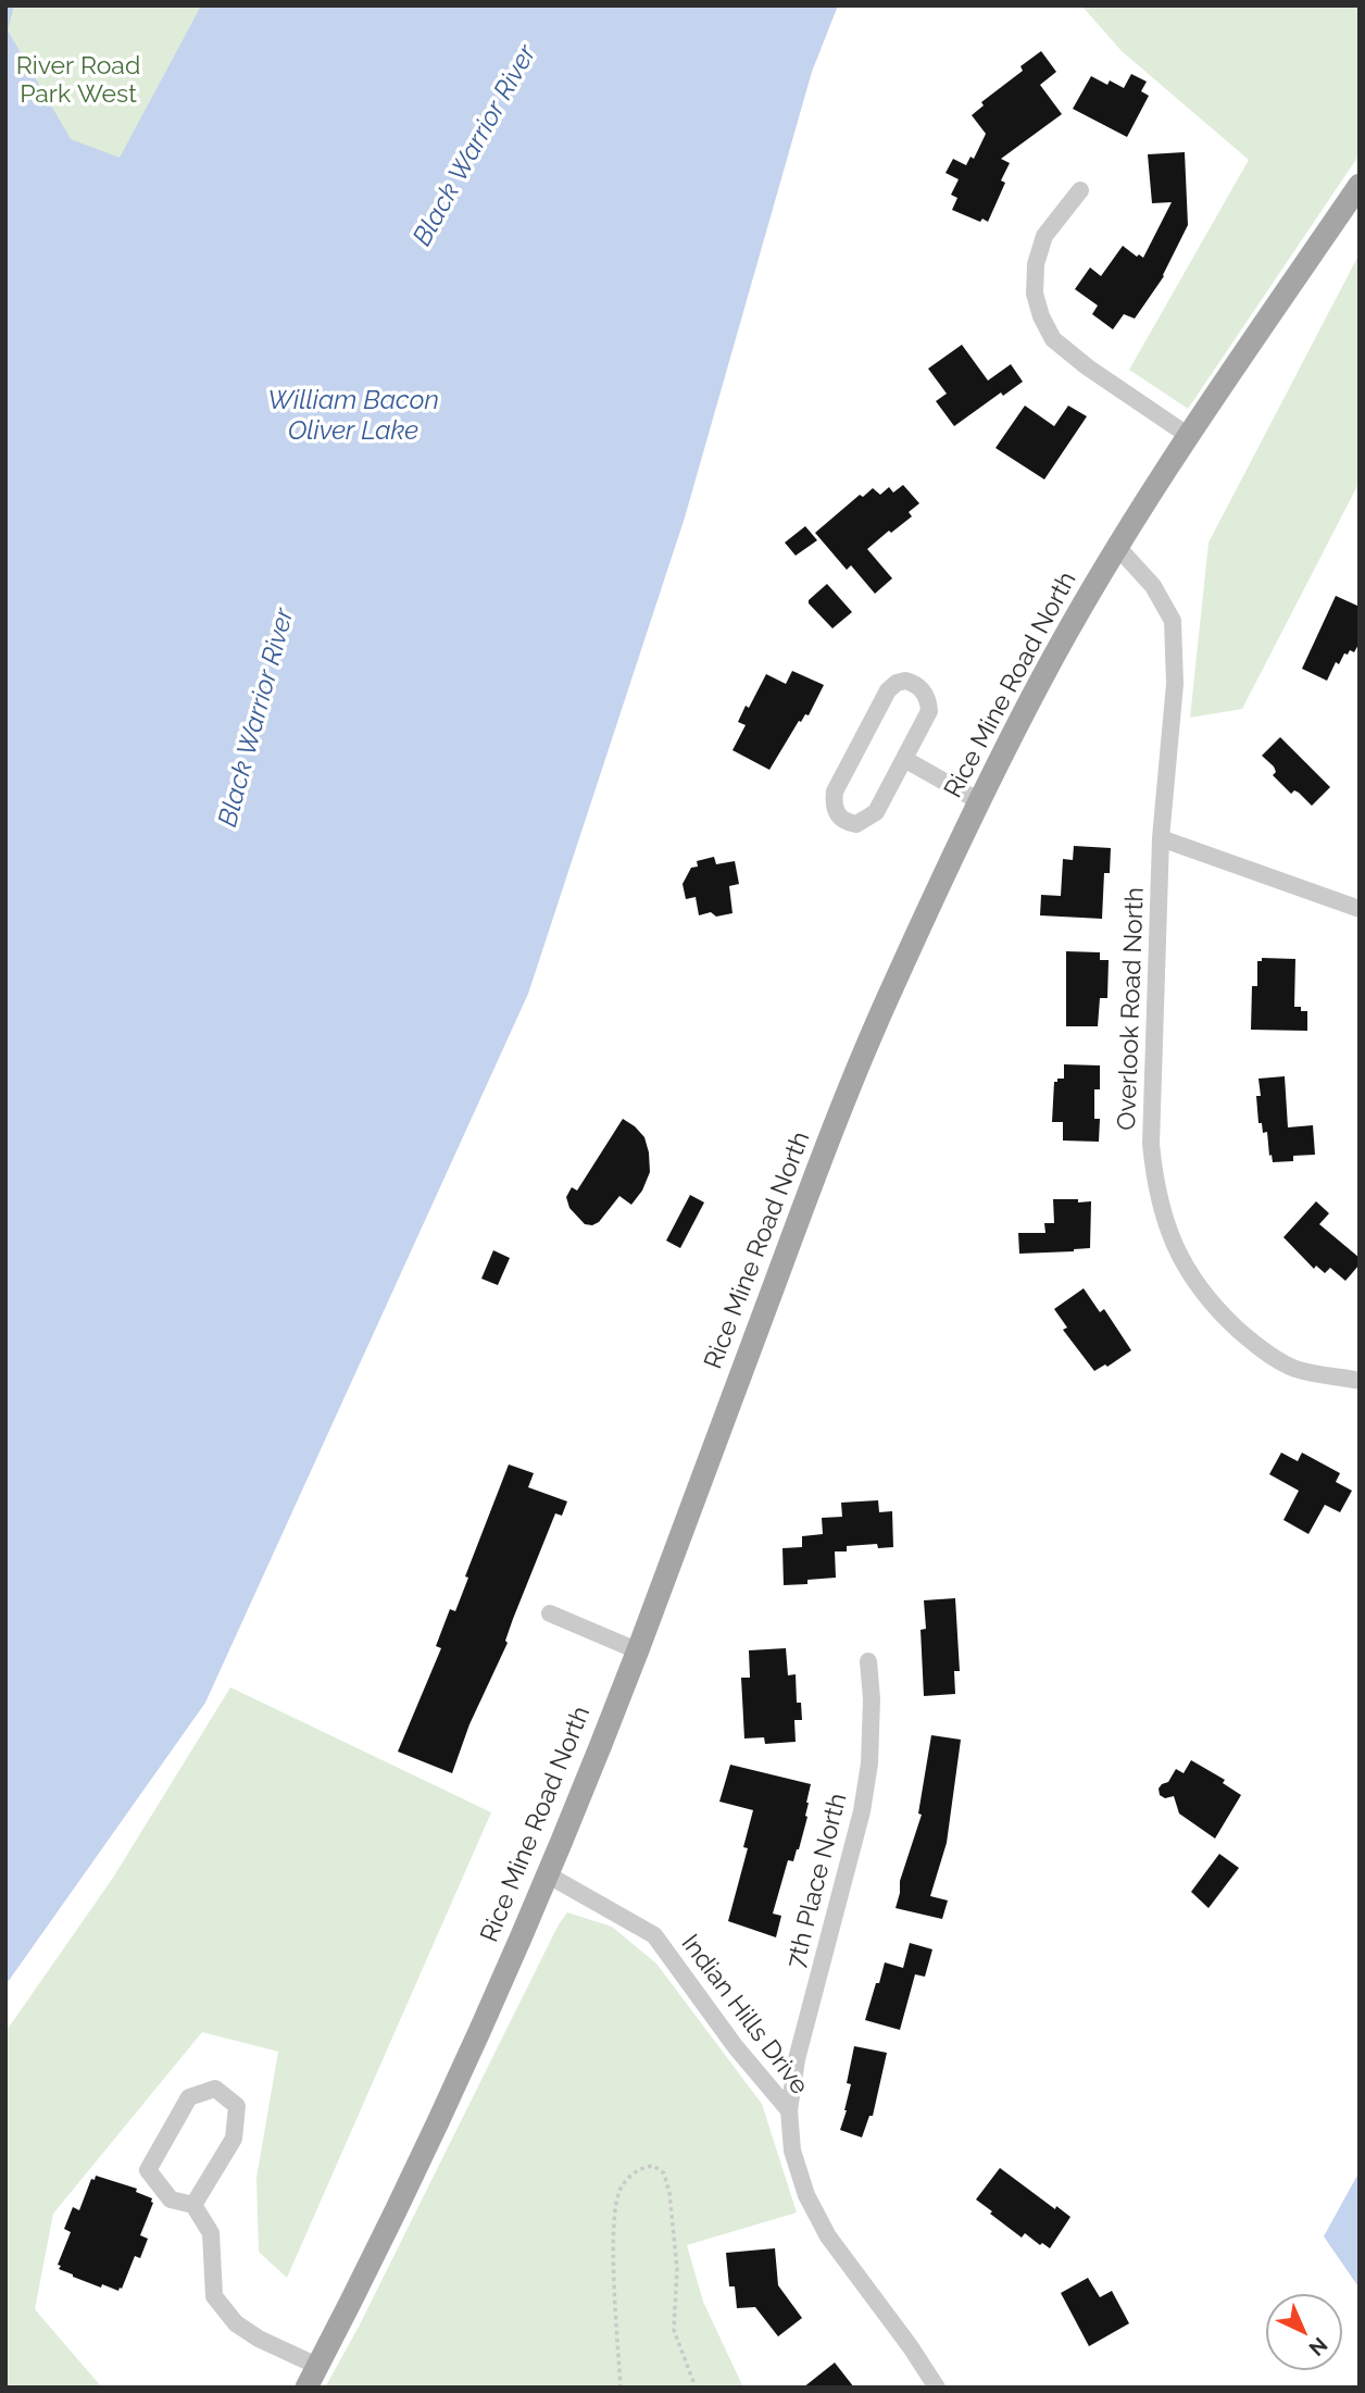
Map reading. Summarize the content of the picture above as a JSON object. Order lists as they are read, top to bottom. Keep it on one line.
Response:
{"streets":{"main road":["Rice Mine Road North"],"street":["Overlook Road North","7th Place North","Indian Hills Drive"]},"crossings":[["Rice Mine Road North","Overlook Road North"],["Rice Mine Road North","Indian Hills Drive"],["7th Place North","Indian Hills Drive"]],"water":["Black Warrior River","William Bacon Oliver Lake"],"parks":["River Road Park West"],"north":"bottom right"}
